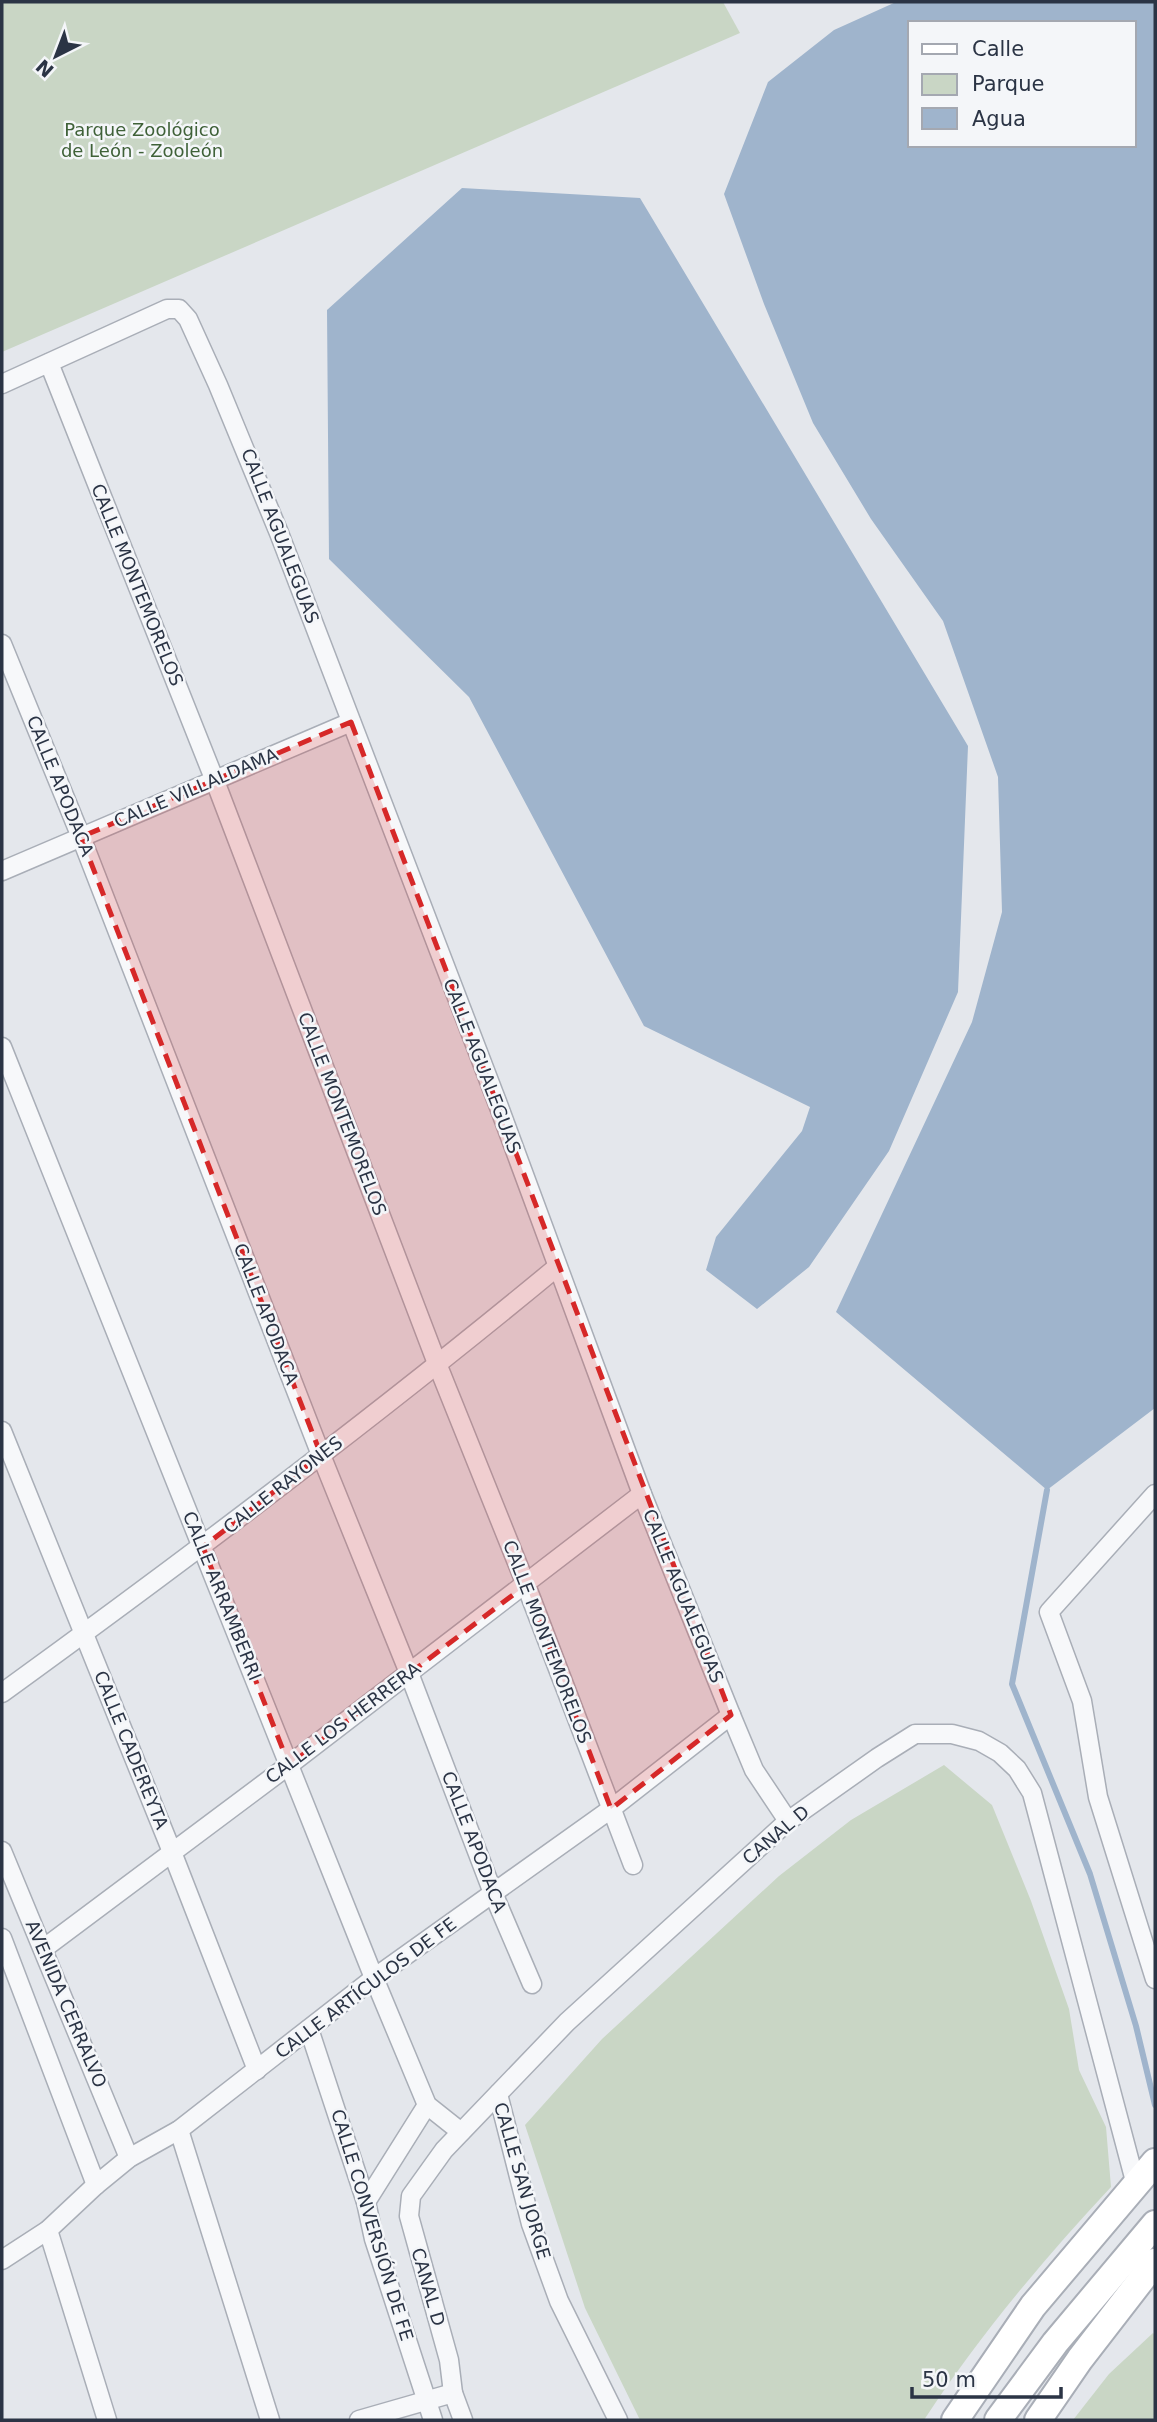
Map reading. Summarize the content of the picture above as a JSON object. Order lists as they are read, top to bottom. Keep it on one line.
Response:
{"streets":{"street":["CALLE AGUALEGUAS","CALLE MONTEMORELOS","CALLE APODACA","CALLE VILLALDAMA","CALLE RAYONES","CALLE ARRAMBERRI","CALLE LOS HERRERA","CALLE CADEREYTA","CANAL D","CALLE ARTÍCULOS DE FE","AVENIDA CERRALVO","CALLE SAN JORGE","CALLE CONVERSIÓN DE FE"]},"crossings":[["CALLE AGUALEGUAS","CALLE MONTEMORELOS"],["CALLE AGUALEGUAS","CALLE VILLALDAMA"],["CALLE AGUALEGUAS","CALLE RAYONES"],["CALLE AGUALEGUAS","CALLE LOS HERRERA"],["CALLE AGUALEGUAS","CANAL D"],["CALLE AGUALEGUAS","CALLE ARTÍCULOS DE FE"],["CALLE MONTEMORELOS","CALLE VILLALDAMA"],["CALLE MONTEMORELOS","CALLE RAYONES"],["CALLE MONTEMORELOS","CALLE LOS HERRERA"],["CALLE MONTEMORELOS","CALLE ARTÍCULOS DE FE"],["CALLE APODACA","CALLE VILLALDAMA"],["CALLE APODACA","CALLE RAYONES"],["CALLE APODACA","CALLE LOS HERRERA"],["CALLE APODACA","CALLE ARTÍCULOS DE FE"],["CALLE RAYONES","CALLE ARRAMBERRI"],["CALLE RAYONES","CALLE CADEREYTA"],["CALLE ARRAMBERRI","CALLE LOS HERRERA"],["CALLE ARRAMBERRI","CANAL D"],["CALLE ARRAMBERRI","CALLE ARTÍCULOS DE FE"],["CALLE LOS HERRERA","CALLE CADEREYTA"],["CALLE LOS HERRERA","AVENIDA CERRALVO"],["CALLE CADEREYTA","CALLE ARTÍCULOS DE FE"],["CANAL D","CALLE SAN JORGE"],["CALLE ARTÍCULOS DE FE","AVENIDA CERRALVO"],["CALLE ARTÍCULOS DE FE","CALLE CONVERSIÓN DE FE"]],"parks":["Parque Zoológico de León - Zooleón"],"legend":["Calle","Parque","Agua"],"scale_bar":"50 m","north":"bottom left"}
